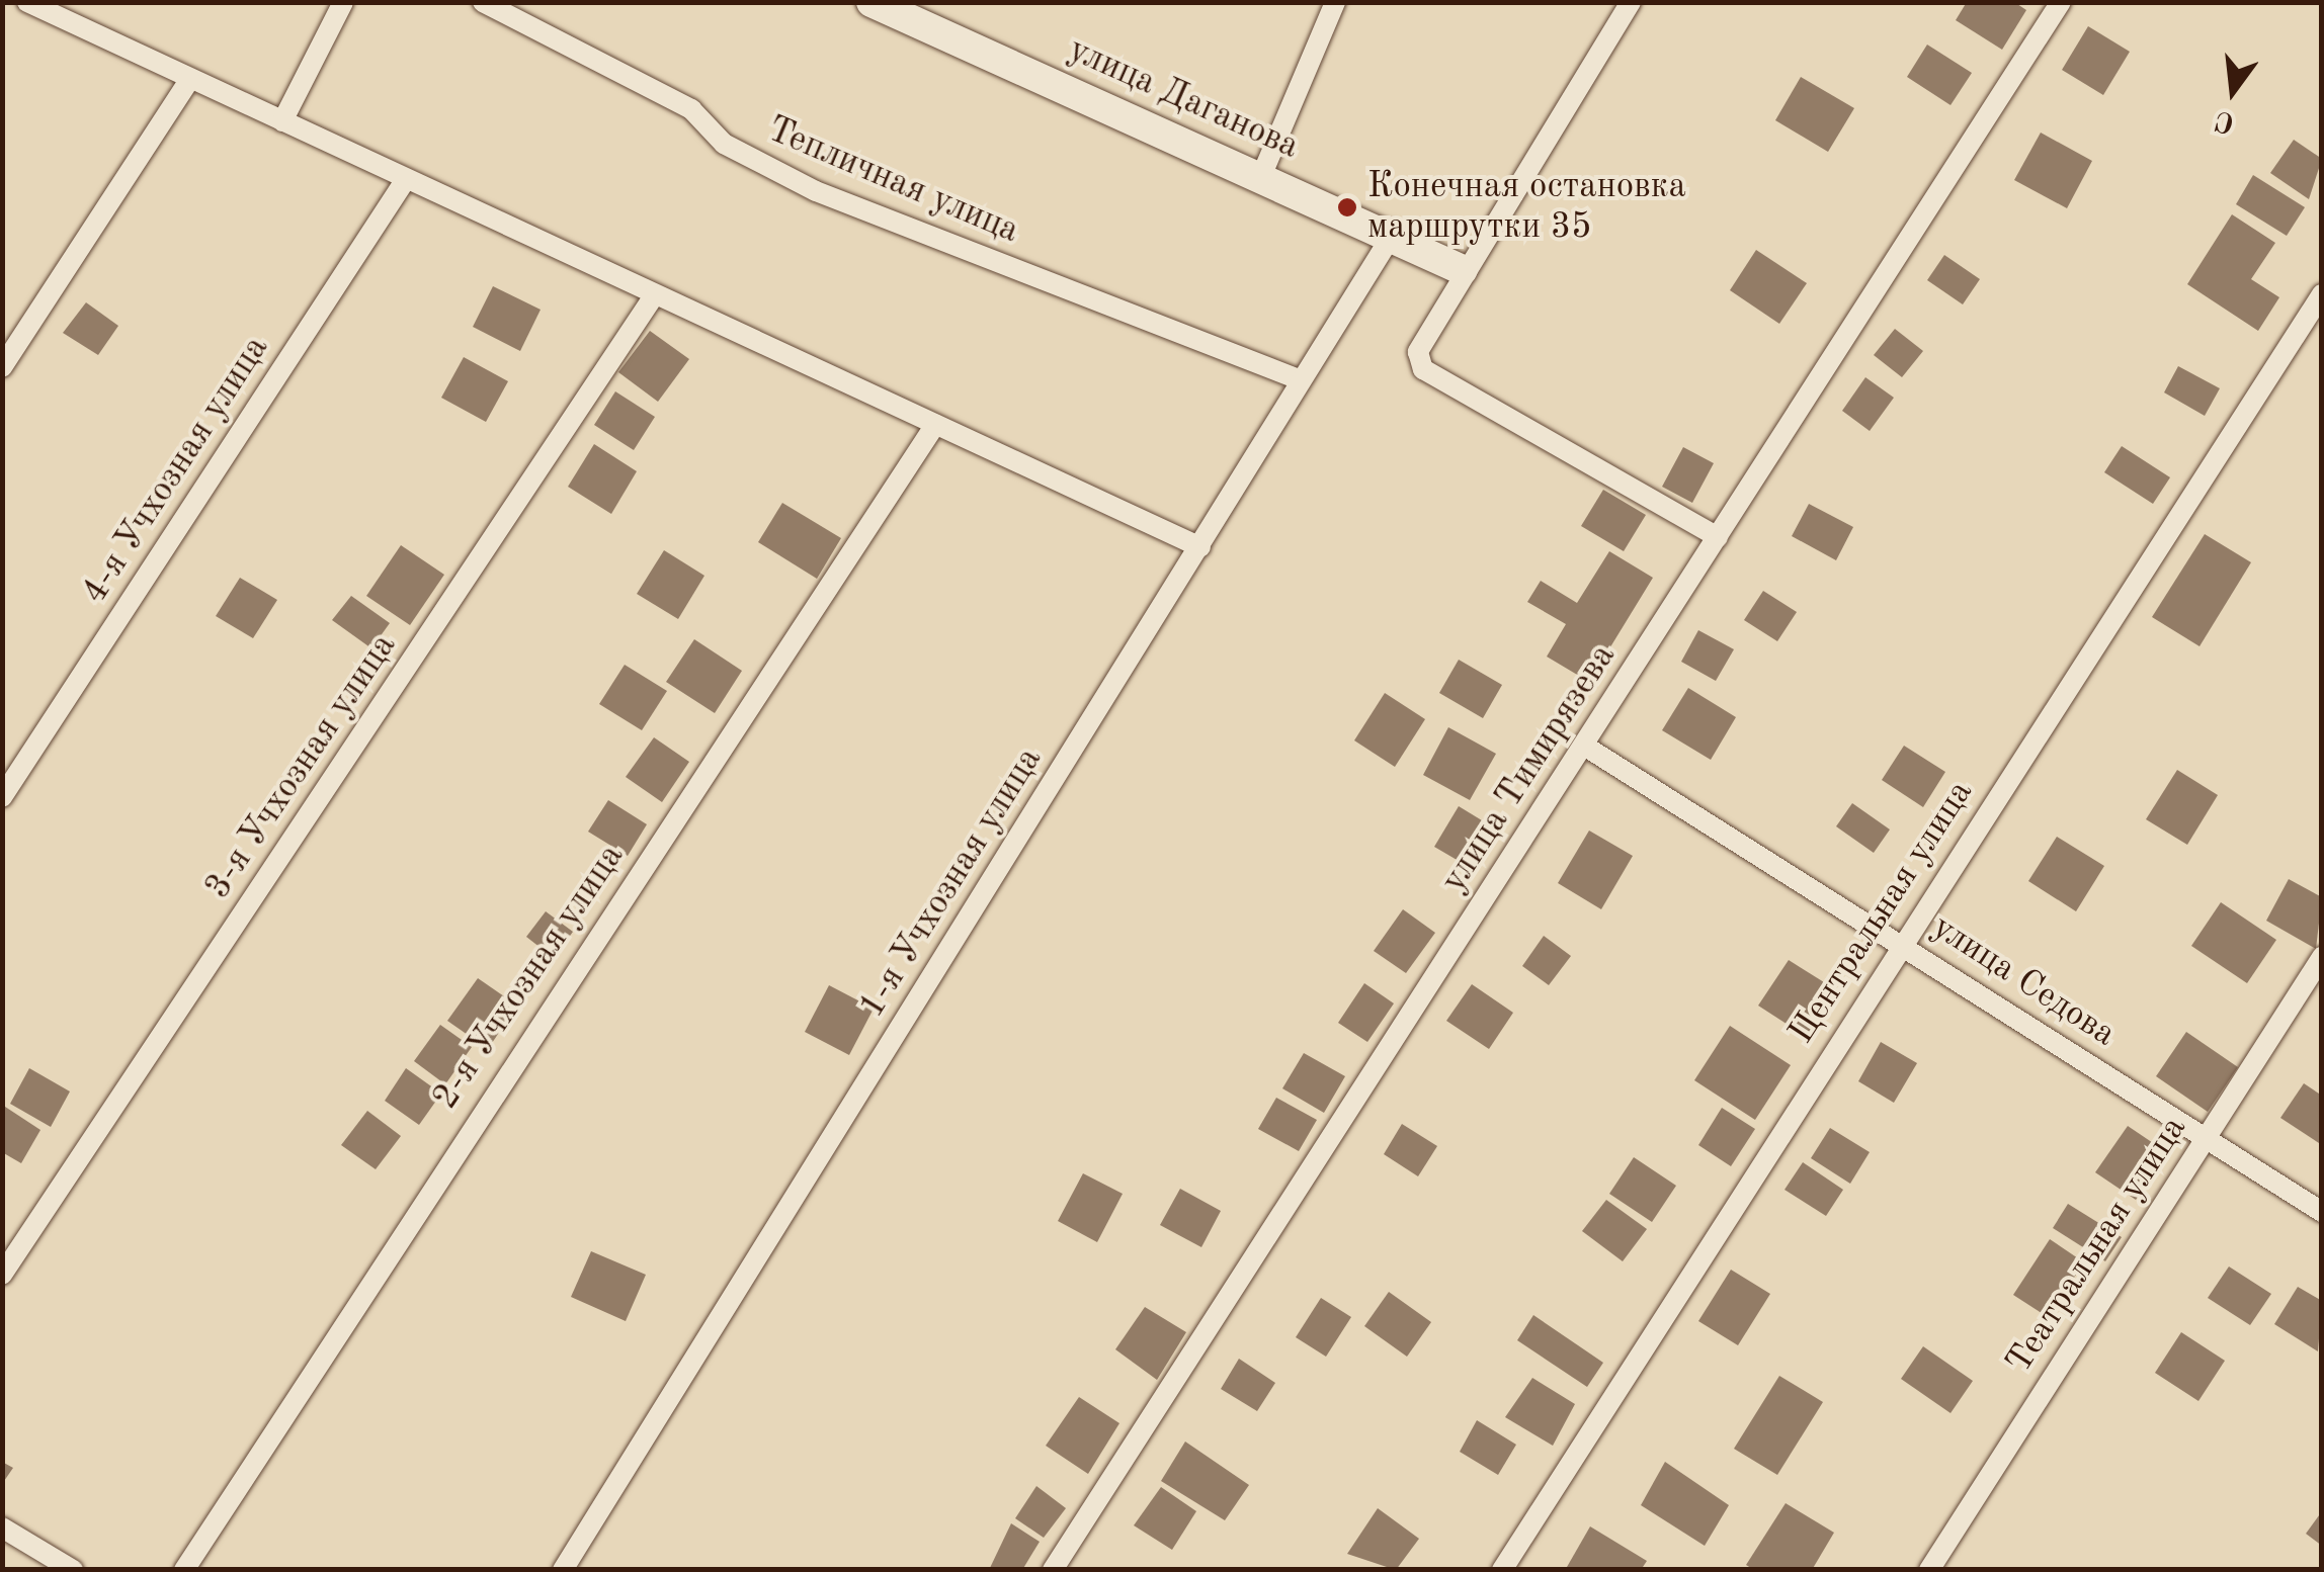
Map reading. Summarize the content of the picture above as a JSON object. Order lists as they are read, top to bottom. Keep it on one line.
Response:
{"streets":{"main road":["улица Даганова"],"street":["Тепличная улица","4-я Учхозная улица","3-я Учхозная улица","улица Тимирязева","1-я Учхозная улица","Центральная улица","2-я Учхозная улица","улица Седова","Театральная улица"]},"crossings":[["улица Даганова","1-я Учхозная улица"],["Тепличная улица","1-я Учхозная улица"],["улица Тимирязева","улица Седова"],["Центральная улица","улица Седова"],["улица Седова","Театральная улица"]],"places":["Конечная остановка маршрутки 35"],"north":"bottom"}
